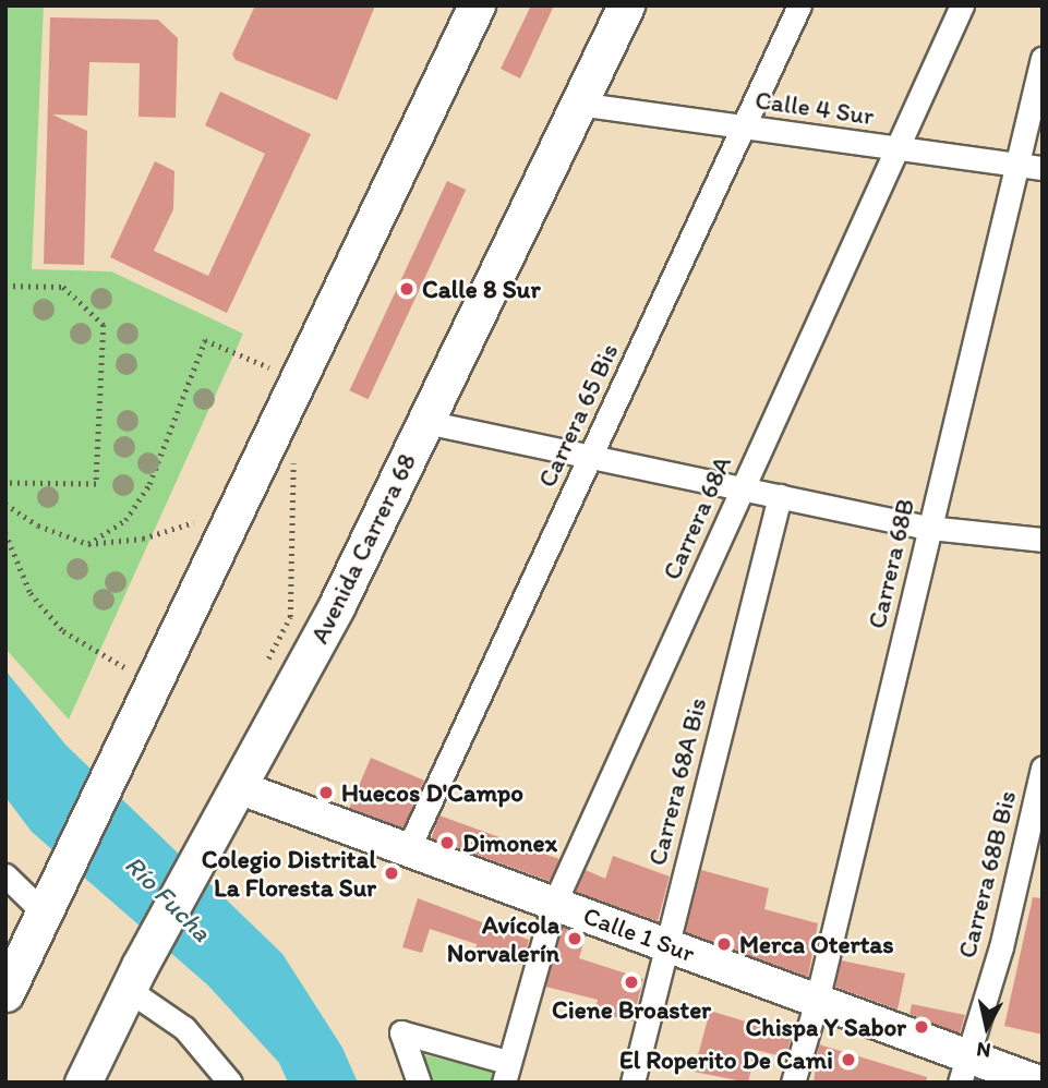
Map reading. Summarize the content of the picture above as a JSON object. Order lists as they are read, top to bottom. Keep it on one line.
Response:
{"streets":{"main road":["Avenida Carrera 68"],"street":["Calle 4 Sur","Carrera 65 Bis","Carrera 68A","Carrera 68B","Carrera 68A Bis","Carrera 68B Bis","Calle 1 Sur"]},"crossings":[["Calle 4 Sur","Carrera 65 Bis"],["Calle 4 Sur","Carrera 68A"],["Calle 4 Sur","Avenida Carrera 68"],["Calle 4 Sur","Carrera 68B"],["Carrera 65 Bis","Calle 1 Sur"],["Carrera 68A","Calle 1 Sur"],["Avenida Carrera 68","Calle 1 Sur"],["Carrera 68B","Calle 1 Sur"],["Carrera 68A Bis","Calle 1 Sur"],["Carrera 68B Bis","Calle 1 Sur"]],"water":["Río Fucha"],"places":["Calle 8 Sur","Huecos D'Campo","Dimonex","Colegio Distrital La Floresta Sur","Avícola Norvalerín","Merca Otertas","Ciene Broaster","Chispa Y Sabor","El Roperito De Cami"],"north":"bottom"}
